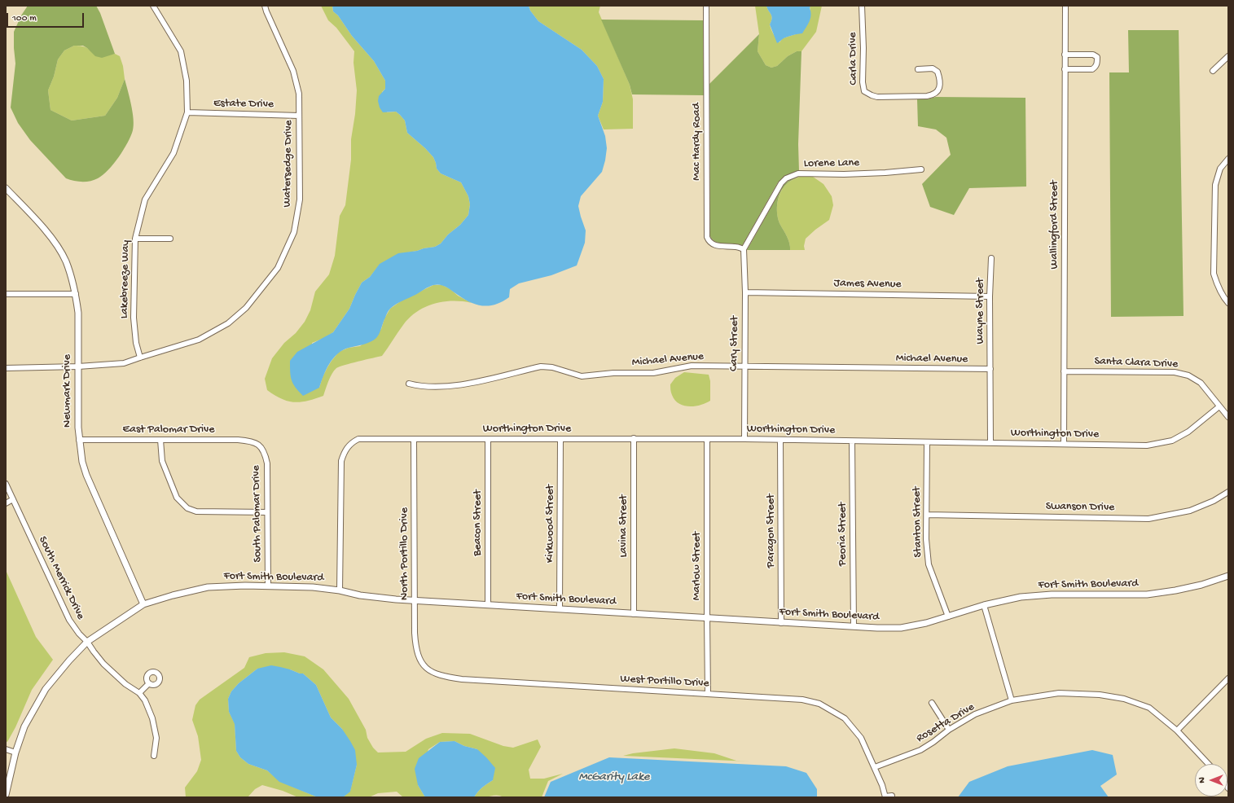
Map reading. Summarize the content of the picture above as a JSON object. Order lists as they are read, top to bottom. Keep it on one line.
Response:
{"streets":{"street":["Carla Drive","Estate Drive","Mac Hardy Road","Watersedge Drive","Lorene Lane","Wallingford Street","Lakebreeze Way","James Avenue","Wayne Street","Cary Street","Michael Avenue","Santa Clara Drive","Newmark Drive","Worthington Drive","East Palomar Drive","Swanson Drive","South Palomar Drive","Stanton Street","Beacon Street","Kirkwood Street","Lavina Street","Paragon Street","Peoria Street","North Portillo Drive","Marlow Street","Fort Smith Boulevard","South Merrick Drive","West Portillo Drive","Rosetta Drive"]},"crossings":[["Estate Drive","Watersedge Drive"],["Estate Drive","Lakebreeze Way"],["Mac Hardy Road","Lorene Lane"],["Mac Hardy Road","Cary Street"],["Watersedge Drive","Lakebreeze Way"],["Watersedge Drive","Newmark Drive"],["Lorene Lane","Cary Street"],["Wallingford Street","Santa Clara Drive"],["Wallingford Street","Worthington Drive"],["James Avenue","Wayne Street"],["James Avenue","Cary Street"],["Wayne Street","Michael Avenue"],["Wayne Street","Worthington Drive"],["Cary Street","Michael Avenue"],["Cary Street","Worthington Drive"],["Santa Clara Drive","Worthington Drive"],["Newmark Drive","East Palomar Drive"],["Newmark Drive","Fort Smith Boulevard"],["Worthington Drive","Stanton Street"],["Worthington Drive","Beacon Street"],["Worthington Drive","Kirkwood Street"],["Worthington Drive","Lavina Street"],["Worthington Drive","Paragon Street"],["Worthington Drive","Peoria Street"],["Worthington Drive","North Portillo Drive"],["Worthington Drive","Marlow Street"],["Worthington Drive","Fort Smith Boulevard"],["East Palomar Drive","South Palomar Drive"],["Swanson Drive","Stanton Street"],["South Palomar Drive","Fort Smith Boulevard"],["Stanton Street","Fort Smith Boulevard"],["Beacon Street","Fort Smith Boulevard"],["Kirkwood Street","Fort Smith Boulevard"],["Lavina Street","Fort Smith Boulevard"],["Paragon Street","Fort Smith Boulevard"],["Peoria Street","Fort Smith Boulevard"],["North Portillo Drive","Fort Smith Boulevard"],["North Portillo Drive","West Portillo Drive"],["Marlow Street","Fort Smith Boulevard"],["Marlow Street","West Portillo Drive"],["Fort Smith Boulevard","South Merrick Drive"],["West Portillo Drive","Rosetta Drive"]],"water":["McGarity Lake"],"scale_bar":"100 m","north":"left"}
